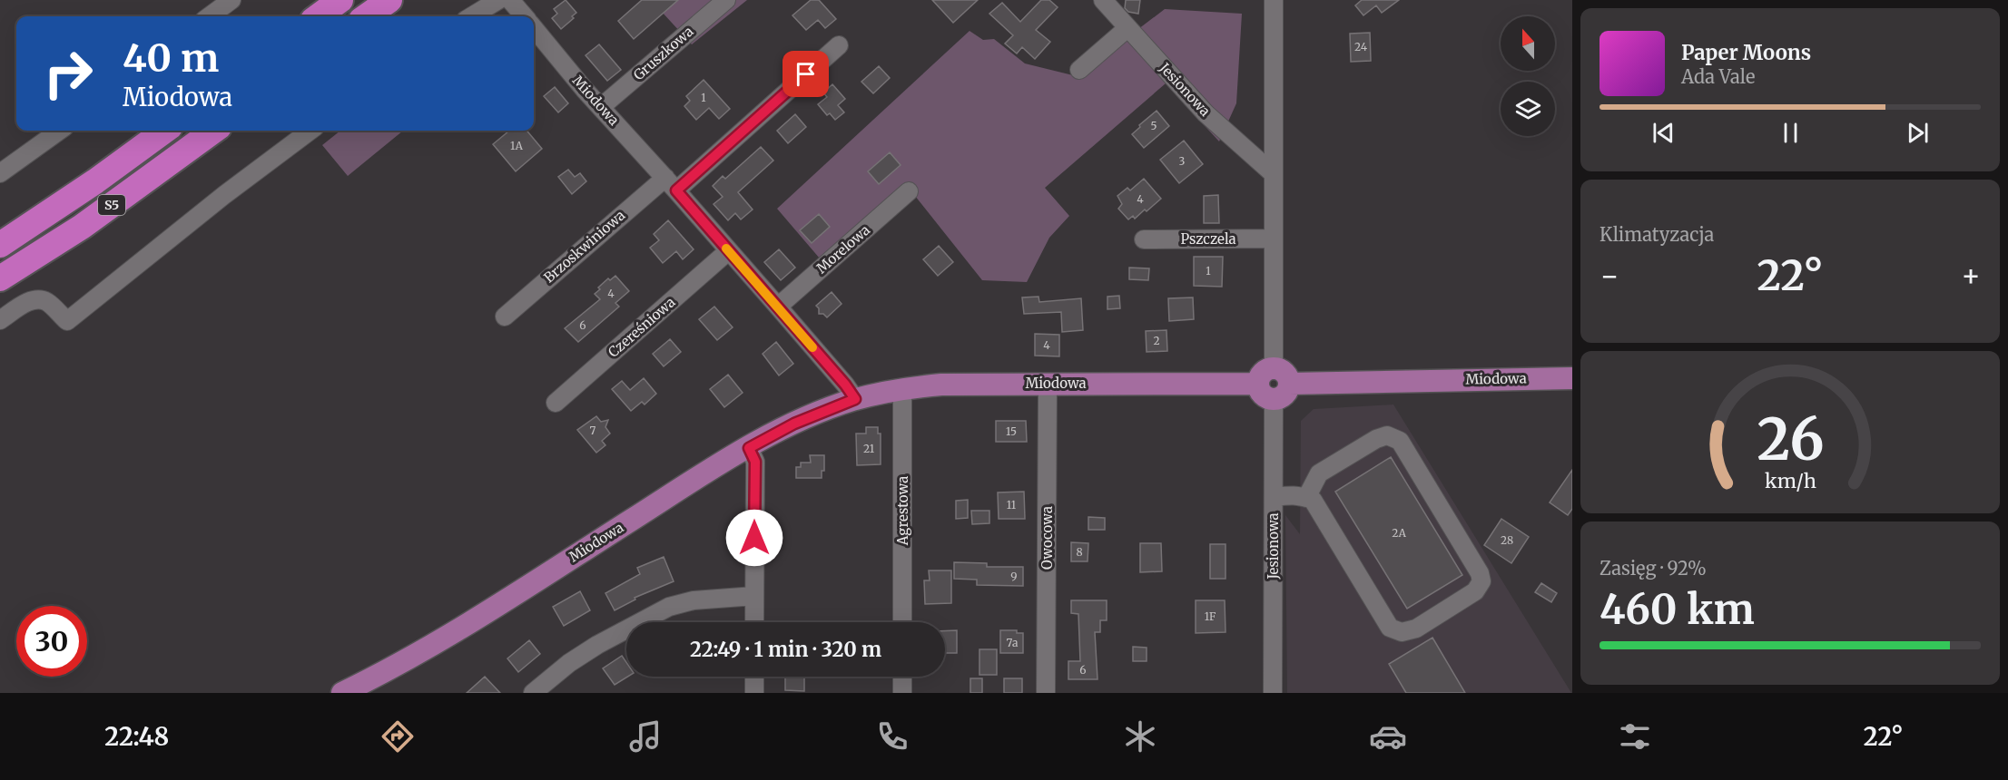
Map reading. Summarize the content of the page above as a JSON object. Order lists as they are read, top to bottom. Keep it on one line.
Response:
{"streets":{"highway":["S5"],"main road":["Miodowa"],"street":["Gruszkowa","Jesionowa","Pszczela","Brzoskwiniowa","Morelowa","Czereśniowa","Agrestowa","Owocowa"]},"crossings":[["Gruszkowa","Miodowa"],["Jesionowa","Miodowa"],["Miodowa","Brzoskwiniowa"],["Miodowa","Morelowa"],["Miodowa","Czereśniowa"],["Miodowa","Agrestowa"],["Miodowa","Owocowa"]],"house_numbers":["24","1","5","1A","3","4","1","4","6","2","4","7","15","21","11","2A","28","8","9","1F","7a","6"],"north":"top","page":{"turn":["40 m","Miodowa"],"song":["Paper Moons","Ada Vale"],"tile":["Klimatyzacja",["Zasięg · 92%","460 km"]],"heat":["−","22°","+"],"limit":"30","trip":"22:49 · 1 min · 320 m","tabs":["22:48","22°"],"gauge":["26","km/h"]}}
